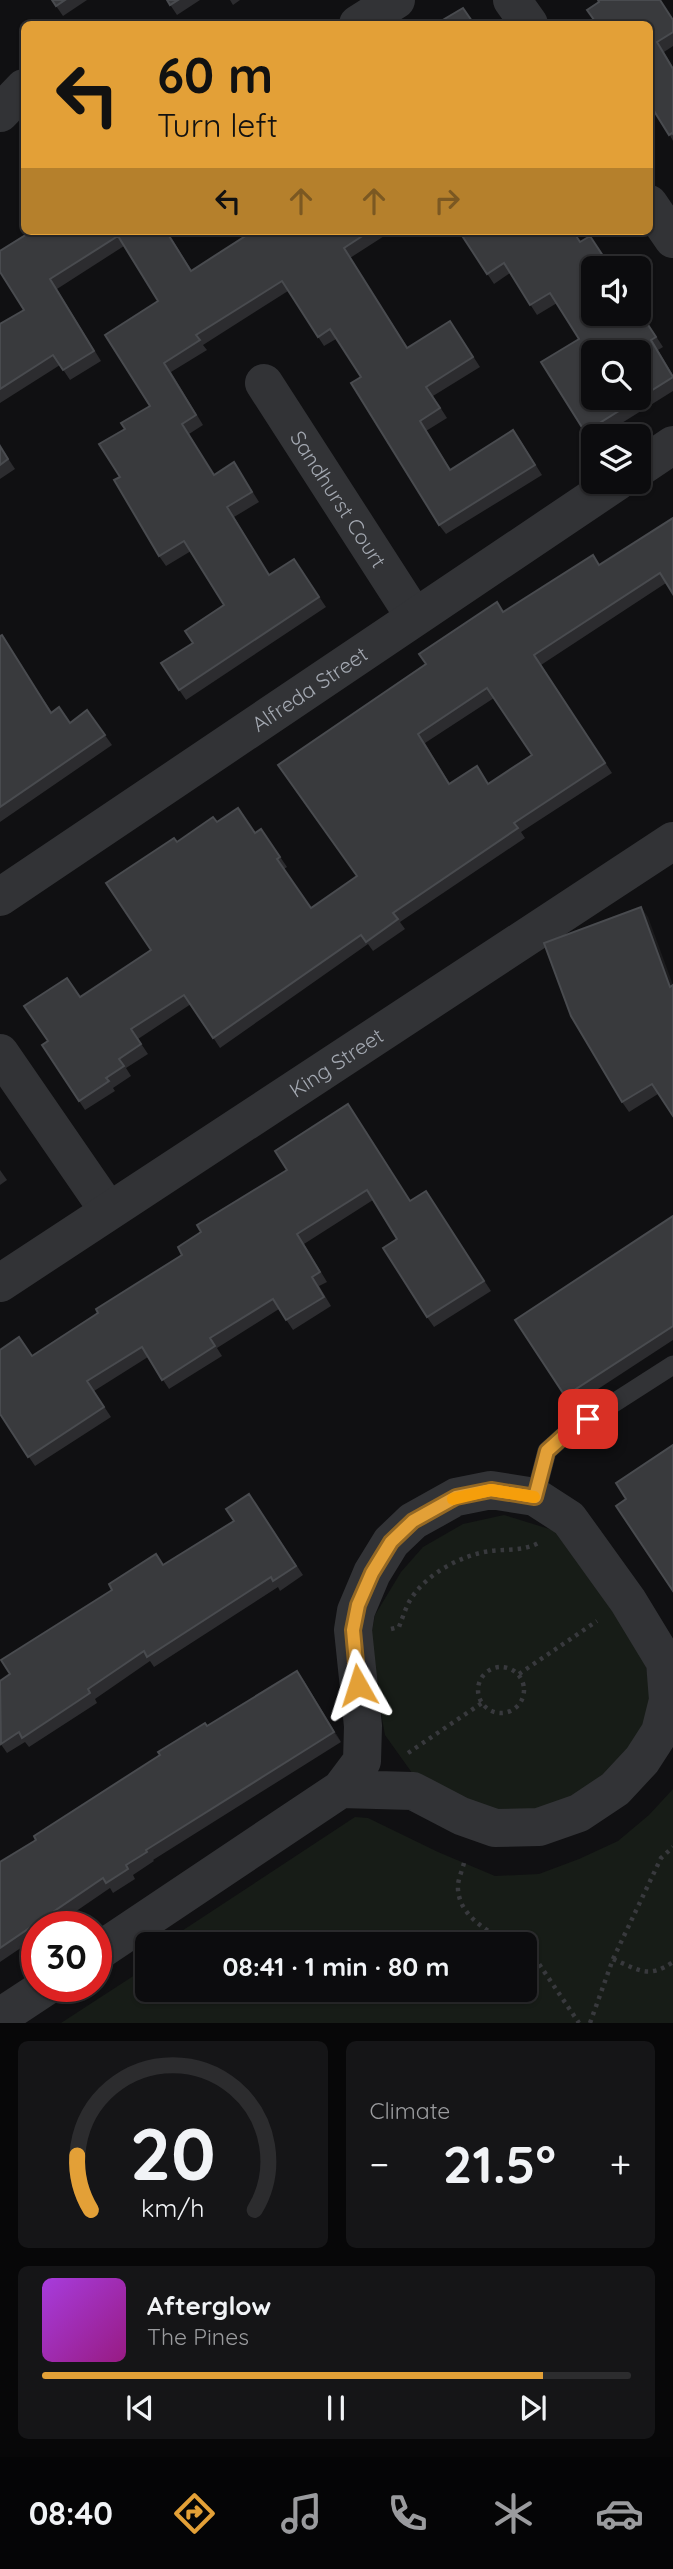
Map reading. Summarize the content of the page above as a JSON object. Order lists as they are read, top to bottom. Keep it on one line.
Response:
{"streets":{"street":["Sandhurst Court","Alfreda Street","King Street"]},"crossings":[["Sandhurst Court","Alfreda Street"]],"page":{"turn":["60 m","Turn left"],"limit":"30","trip":"08:41 · 1 min · 80 m","tile":"Climate","heat":["−","21.5°","+"],"song":["Afterglow","The Pines"],"tabs":"08:40","gauge":["20","km/h"]}}
